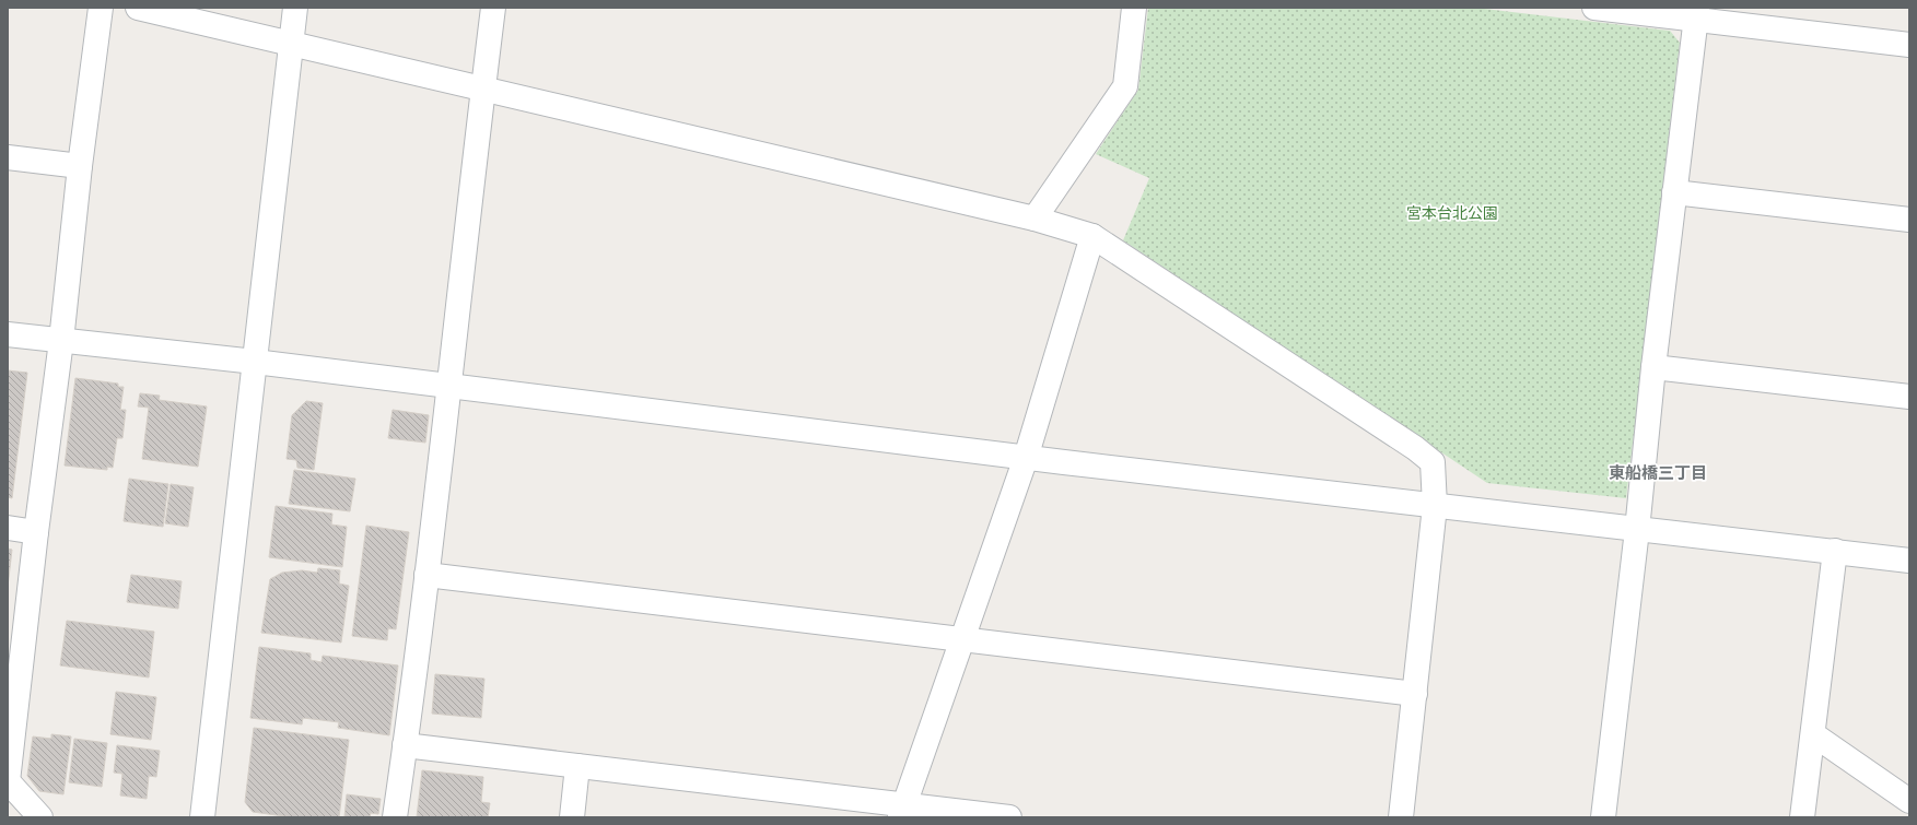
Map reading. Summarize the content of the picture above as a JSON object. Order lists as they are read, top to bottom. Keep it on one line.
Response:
{"districts":["東船橋三丁目"],"parks":["宮本台北公園"]}
